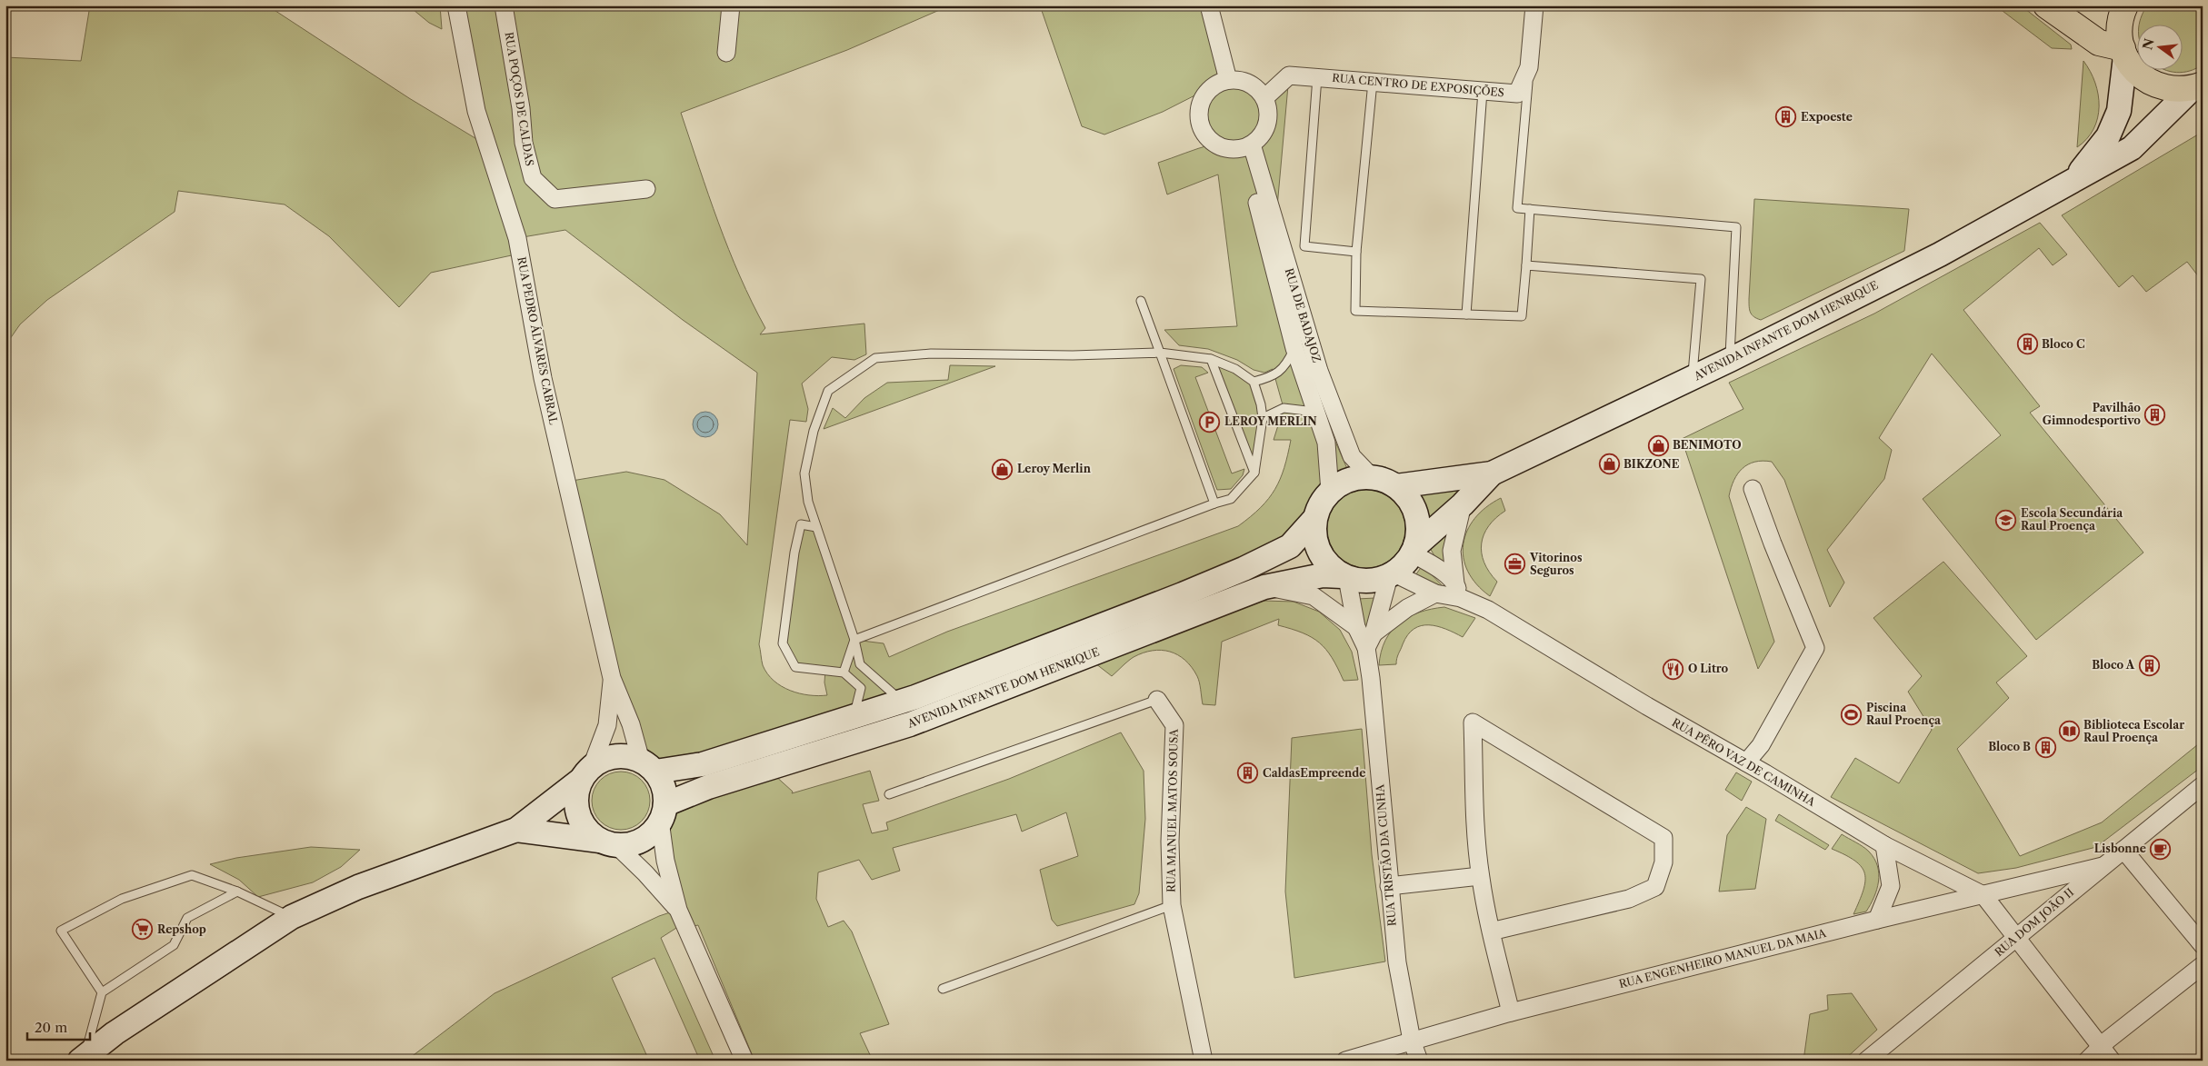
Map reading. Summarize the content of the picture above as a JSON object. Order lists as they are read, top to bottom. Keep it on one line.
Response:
{"streets":{"main road":["AVENIDA INFANTE DOM HENRIQUE"],"street":["RUA CENTRO DE EXPOSIÇÕES","RUA POÇOS DE CALDAS","RUA DE BADAJOZ","RUA PEDRO ÁLVARES CABRAL","RUA PÊRO VAZ DE CAMINHA","RUA MANUEL MATOS SOUSA","RUA TRISTÃO DA CUNHA","RUA DOM JOÃO II","RUA ENGENHEIRO MANUEL DA MAIA"]},"crossings":[["RUA CENTRO DE EXPOSIÇÕES","RUA DE BADAJOZ"],["RUA DE BADAJOZ","AVENIDA INFANTE DOM HENRIQUE"],["RUA PÊRO VAZ DE CAMINHA","RUA DOM JOÃO II"],["RUA PÊRO VAZ DE CAMINHA","RUA ENGENHEIRO MANUEL DA MAIA"],["RUA TRISTÃO DA CUNHA","RUA ENGENHEIRO MANUEL DA MAIA"],["RUA DOM JOÃO II","RUA ENGENHEIRO MANUEL DA MAIA"]],"places":{"building":["Expoeste","Bloco C","Pavilhão Gimnodesportivo","Bloco A","Bloco B","CaldasEmpreende"],"parking":["LEROY MERLIN"],"shop":["BENIMOTO","BIKZONE","Leroy Merlin"],"school or university":["Escola Secundária Raul Proença"],"office":["Vitorinos Seguros"],"restaurant":["O Litro"],"sports":["Piscina Raul Proença"],"library":["Biblioteca Escolar Raul Proença"],"cafe":["Lisbonne"],"supermarket":["Repshop"]},"scale_bar":"20 m","north":"left"}
